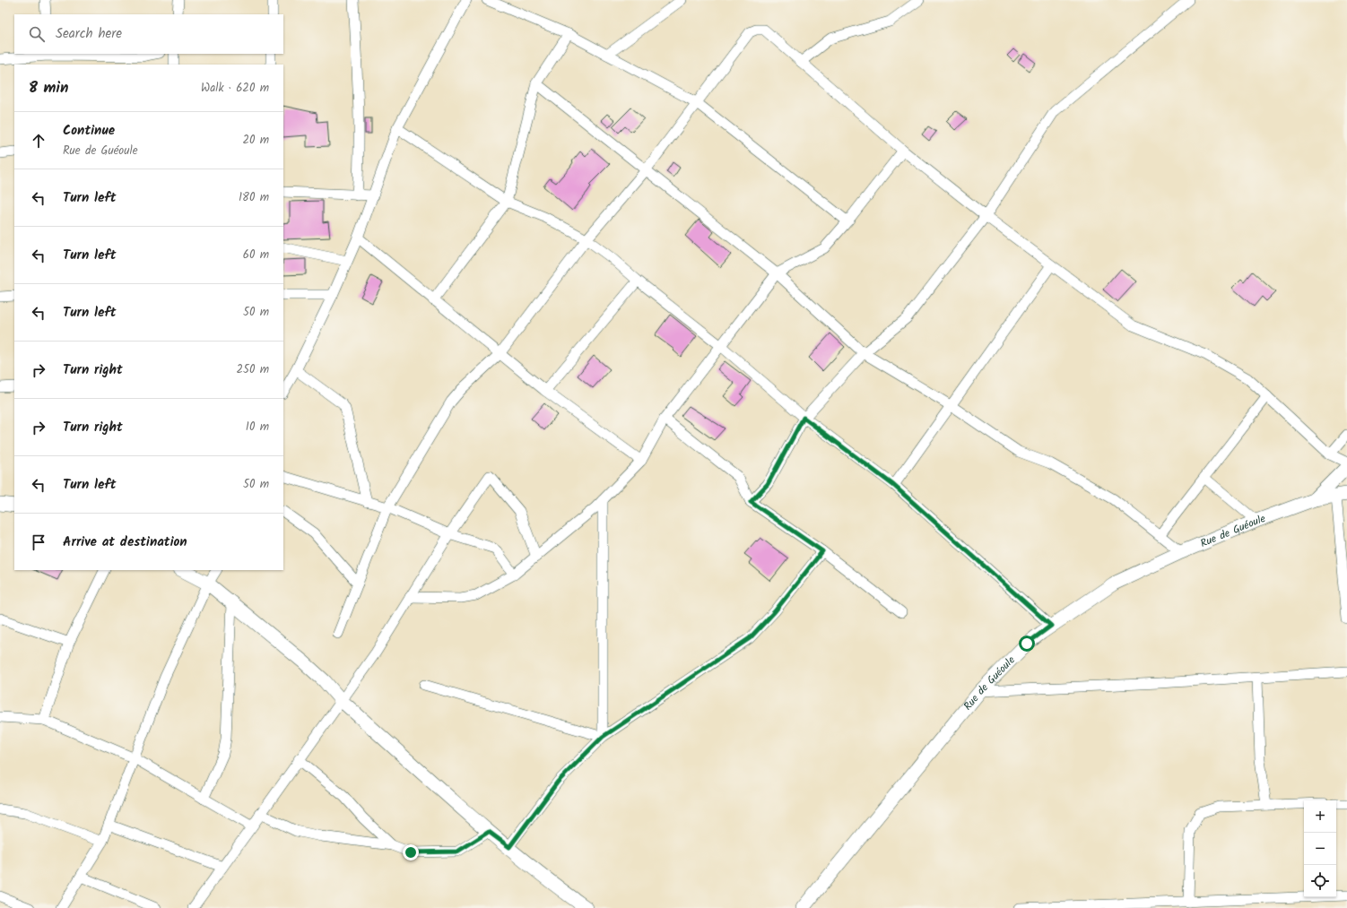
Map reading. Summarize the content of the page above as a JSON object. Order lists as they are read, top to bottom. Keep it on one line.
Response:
{"streets":{"main road":["Rue de Guéoule"]},"page":{"search":"Search here","heading":["8 min","Walk · 620 m"],"list":[["Continue","Rue de Guéoule","20 m"],["Turn left","180 m"],["Turn left","60 m"],["Turn left","50 m"],["Turn right","250 m"],["Turn right","10 m"],["Turn left","50 m"],"Arrive at destination"],"map_buttons":["+","−"]}}
